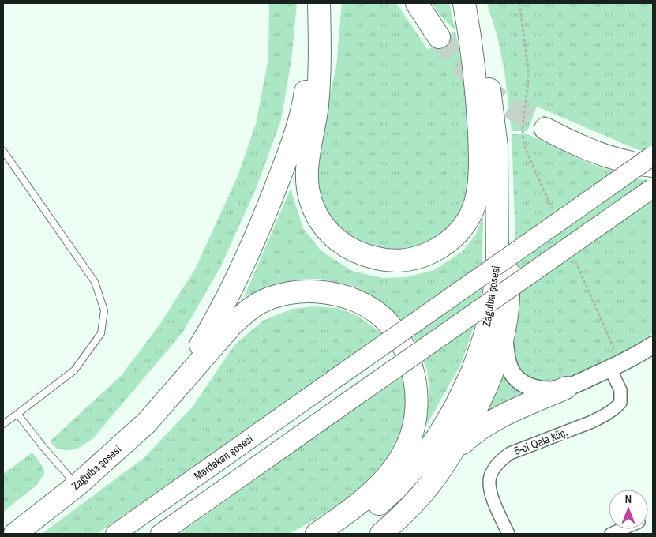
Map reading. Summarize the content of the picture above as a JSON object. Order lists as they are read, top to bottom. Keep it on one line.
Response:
{"streets":{"highway":["Zağulba şosesi"],"main road":["Mərdəkan şosesi"],"street":["5-ci Qala küç."]},"north":"top"}
